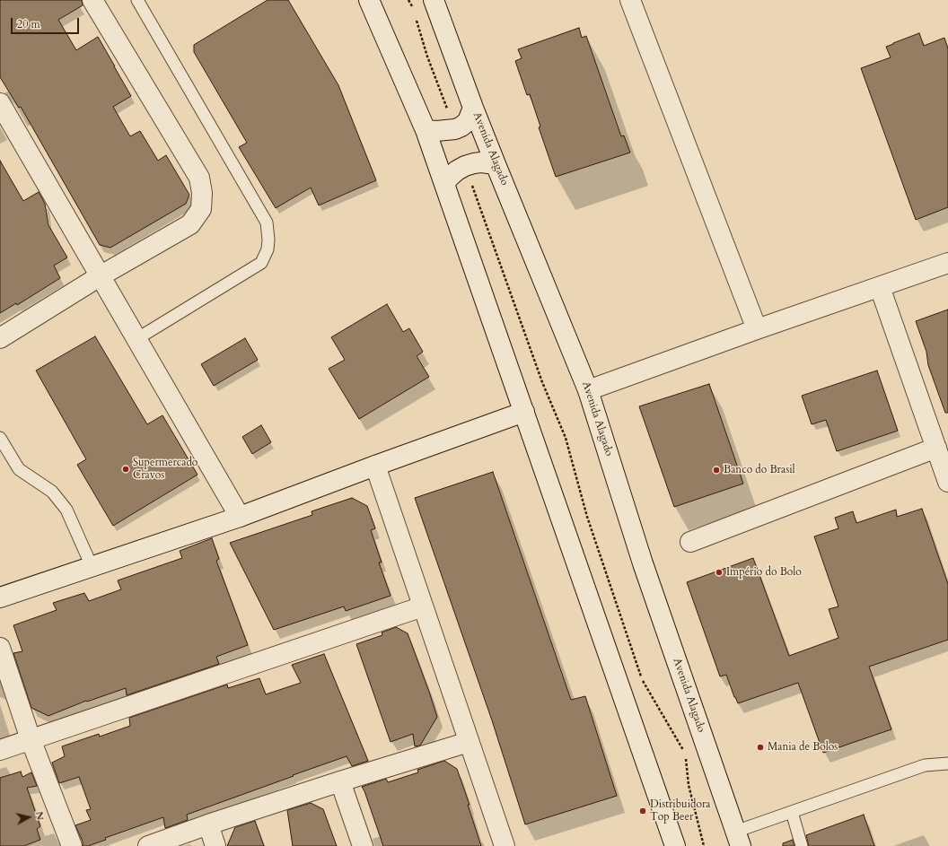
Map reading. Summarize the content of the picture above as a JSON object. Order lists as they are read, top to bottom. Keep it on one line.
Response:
{"streets":{"street":["Avenida Alagado"]},"places":["Supermercado Cravos","Banco do Brasil","Império do Bolo","Mania de Bolos","Distribuidora Top Beer"],"scale_bar":"20 m","north":"right"}
